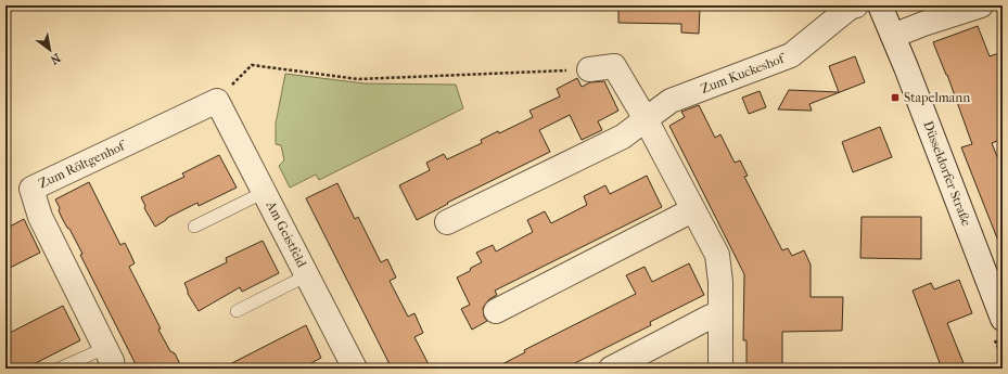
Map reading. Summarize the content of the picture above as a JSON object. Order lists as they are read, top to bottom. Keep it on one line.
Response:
{"streets":{"street":["Zum Kuckeshof","Zum Röltgenhof","Düsseldorfer Straße","Am Geistfeld"]},"crossings":[["Zum Röltgenhof","Am Geistfeld"]],"places":{"transit":["Stapelmann"]},"north":"bottom right"}
